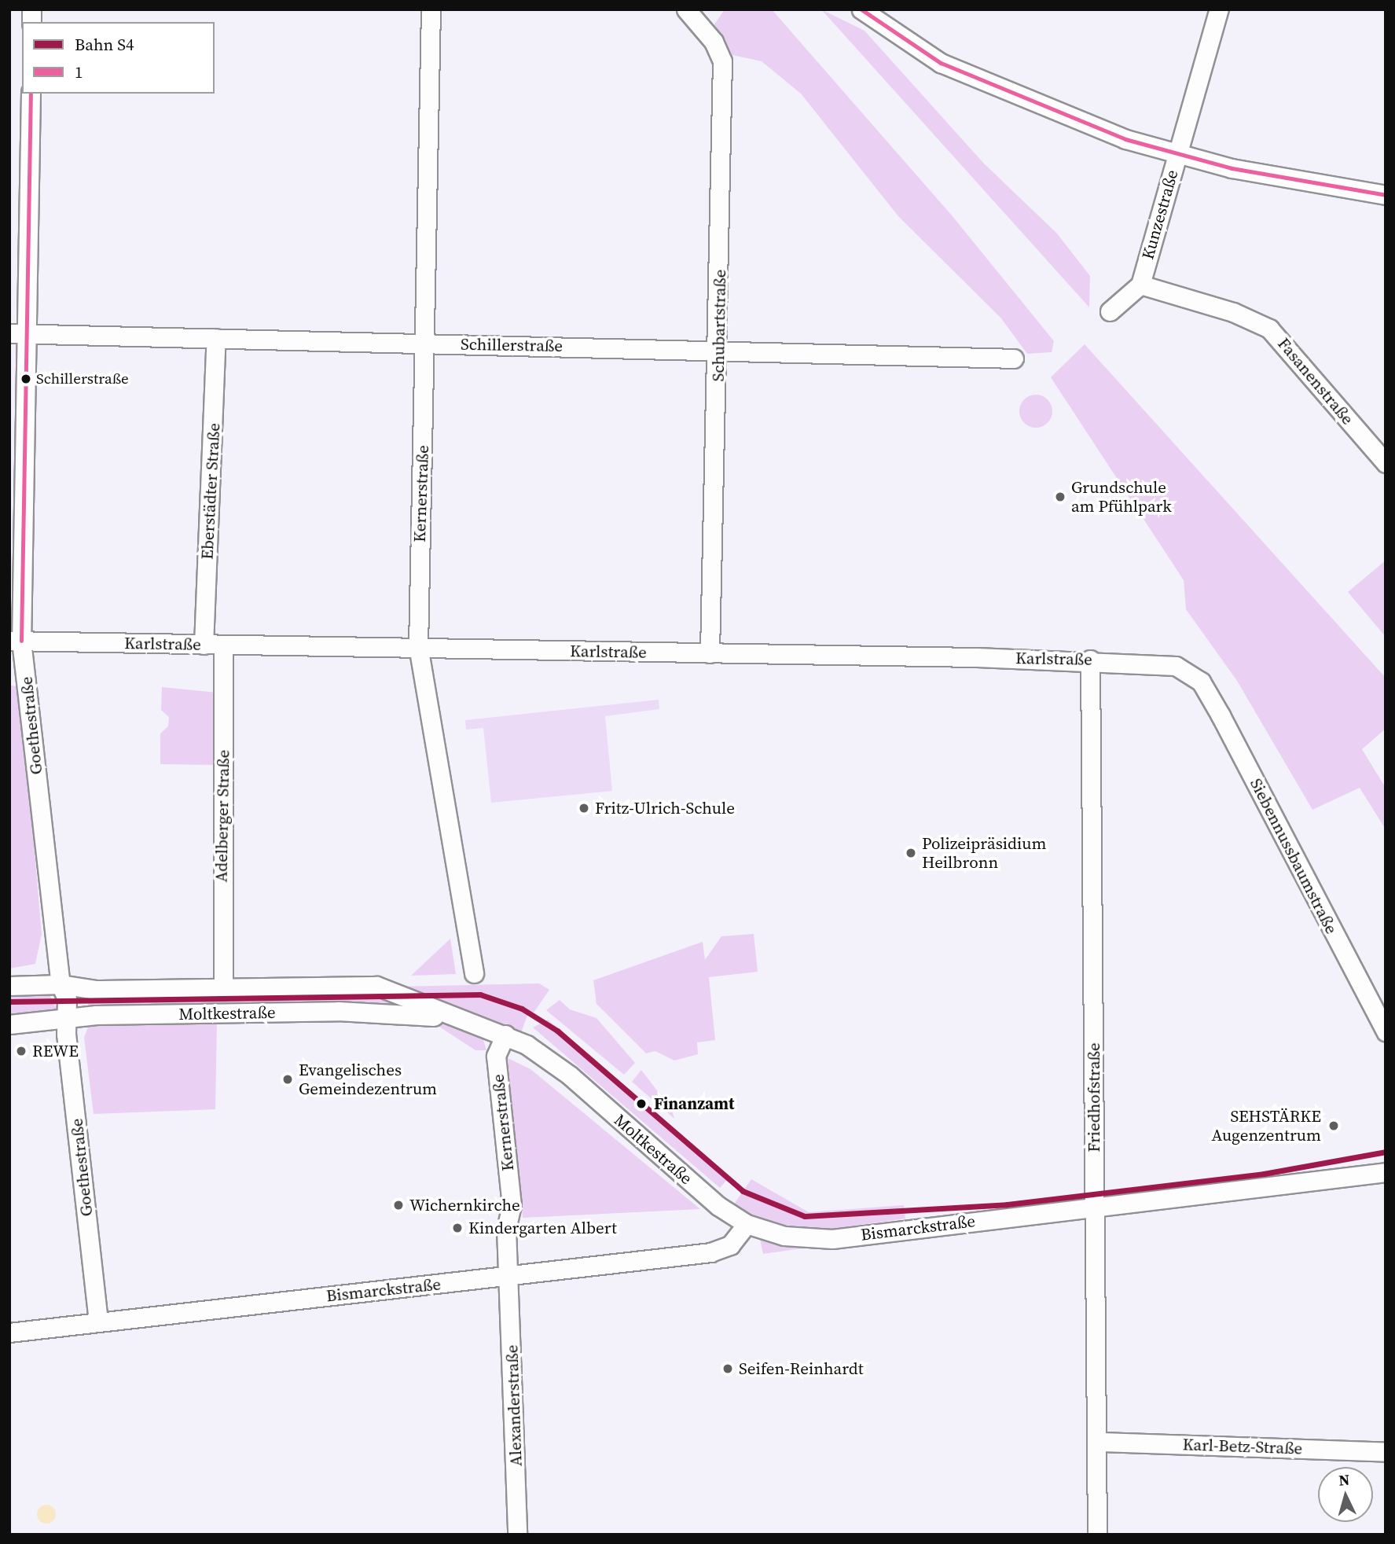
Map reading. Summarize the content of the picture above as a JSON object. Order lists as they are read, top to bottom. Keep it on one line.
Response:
{"streets":{"street":["Kunzestraße","Schubartstraße","Schillerstraße","Fasanenstraße","Eberstädter Straße","Kernerstraße","Karlstraße","Goethestraße","Adelberger Straße","Siebennussbaumstraße","Moltkestraße","Friedhofstraße","Bismarckstraße","Alexanderstraße","Karl-Betz-Straße"]},"crossings":[["Kunzestraße","Fasanenstraße"],["Schubartstraße","Schillerstraße"],["Schubartstraße","Karlstraße"],["Schillerstraße","Eberstädter Straße"],["Schillerstraße","Kernerstraße"],["Schillerstraße","Goethestraße"],["Eberstädter Straße","Karlstraße"],["Kernerstraße","Karlstraße"],["Kernerstraße","Moltkestraße"],["Kernerstraße","Bismarckstraße"],["Kernerstraße","Alexanderstraße"],["Karlstraße","Goethestraße"],["Karlstraße","Adelberger Straße"],["Karlstraße","Siebennussbaumstraße"],["Karlstraße","Friedhofstraße"],["Goethestraße","Moltkestraße"],["Goethestraße","Bismarckstraße"],["Adelberger Straße","Moltkestraße"],["Moltkestraße","Bismarckstraße"],["Friedhofstraße","Bismarckstraße"],["Friedhofstraße","Karl-Betz-Straße"],["Bismarckstraße","Alexanderstraße"]],"places":["Schillerstraße","Grundschule am Pfühlpark","Fritz-Ulrich-Schule","Polizeipräsidium Heilbronn","REWE","Evangelisches Gemeindezentrum","Finanzamt","SEHSTÄRKE Augenzentrum","Wichernkirche","Kindergarten Albert","Seifen-Reinhardt"],"lines":["transit line 1","rail line S4"],"legend":["Bahn S4","1"],"north":"top"}
